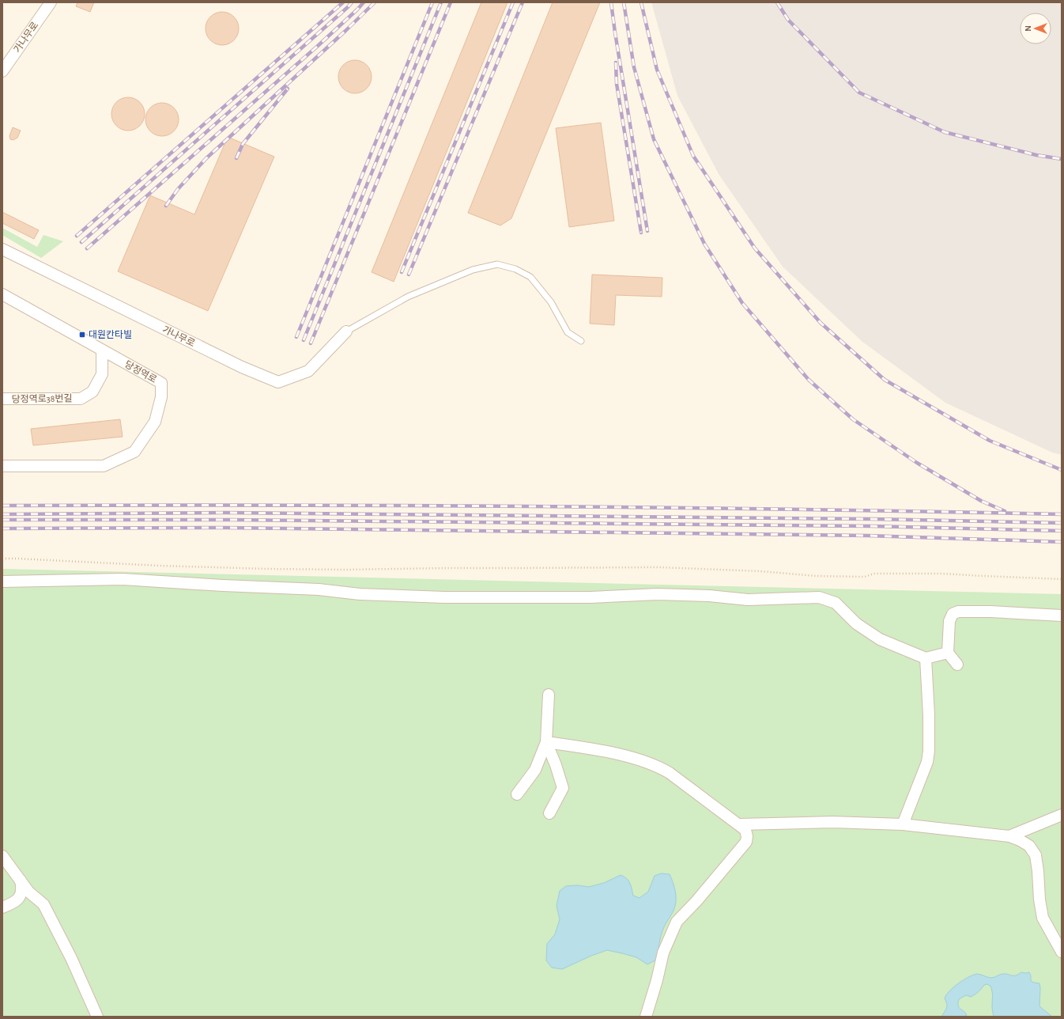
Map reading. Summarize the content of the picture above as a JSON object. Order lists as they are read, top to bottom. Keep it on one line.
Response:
{"streets":{"street":["가나무로","당정역로","당정역로38번길"]},"crossings":[["당정역로","당정역로38번길"]],"places":{"transit":["대원칸타빌"]},"north":"left"}
